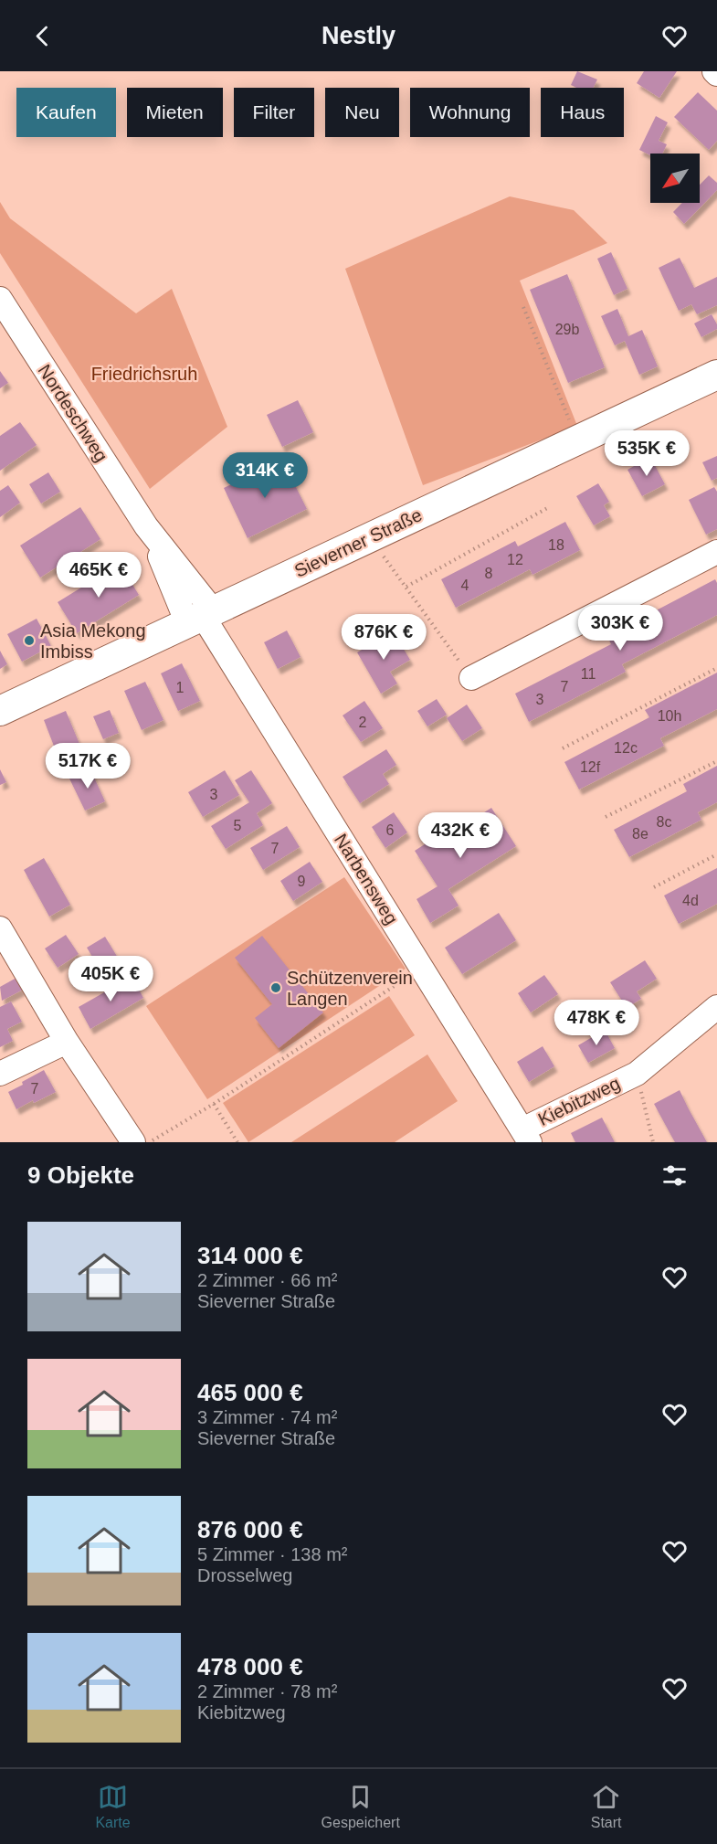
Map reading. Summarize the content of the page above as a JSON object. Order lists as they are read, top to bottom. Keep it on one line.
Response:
{"streets":{"main road":["Sieverner Straße"],"street":["Nordeschweg","Narbensweg","Kiebitzweg"]},"crossings":[["Nordeschweg","Sieverner Straße"],["Nordeschweg","Narbensweg"],["Sieverner Straße","Narbensweg"],["Narbensweg","Kiebitzweg"]],"parks":["Friedrichsruh"],"places":["Asia Mekong Imbiss","Schützenverein Langen"],"house_numbers":["29b","18","12","8","4","11","7","1","3","10h","2","12c","12f","3","8c","5","6","8e","7","9","4d","7"],"north":"bottom left","page":{"header":"Nestly","chip":["Kaufen","Mieten","Filter","Neu","Wohnung","Haus"],"price":["535K €","314K €","465K €","303K €","876K €","517K €","432K €","405K €","478K €"],"heading":"9 Objekte","list":[{"name":"314 000 €","note":"2 Zimmer · 66 m² · Sieverner Straße"},{"name":"465 000 €","note":"3 Zimmer · 74 m² · Sieverner Straße"},{"name":"876 000 €","note":"5 Zimmer · 138 m² · Drosselweg"},{"name":"478 000 €","note":"2 Zimmer · 78 m² · Kiebitzweg"}],"tabs":["Karte","Gespeichert","Start"]}}
